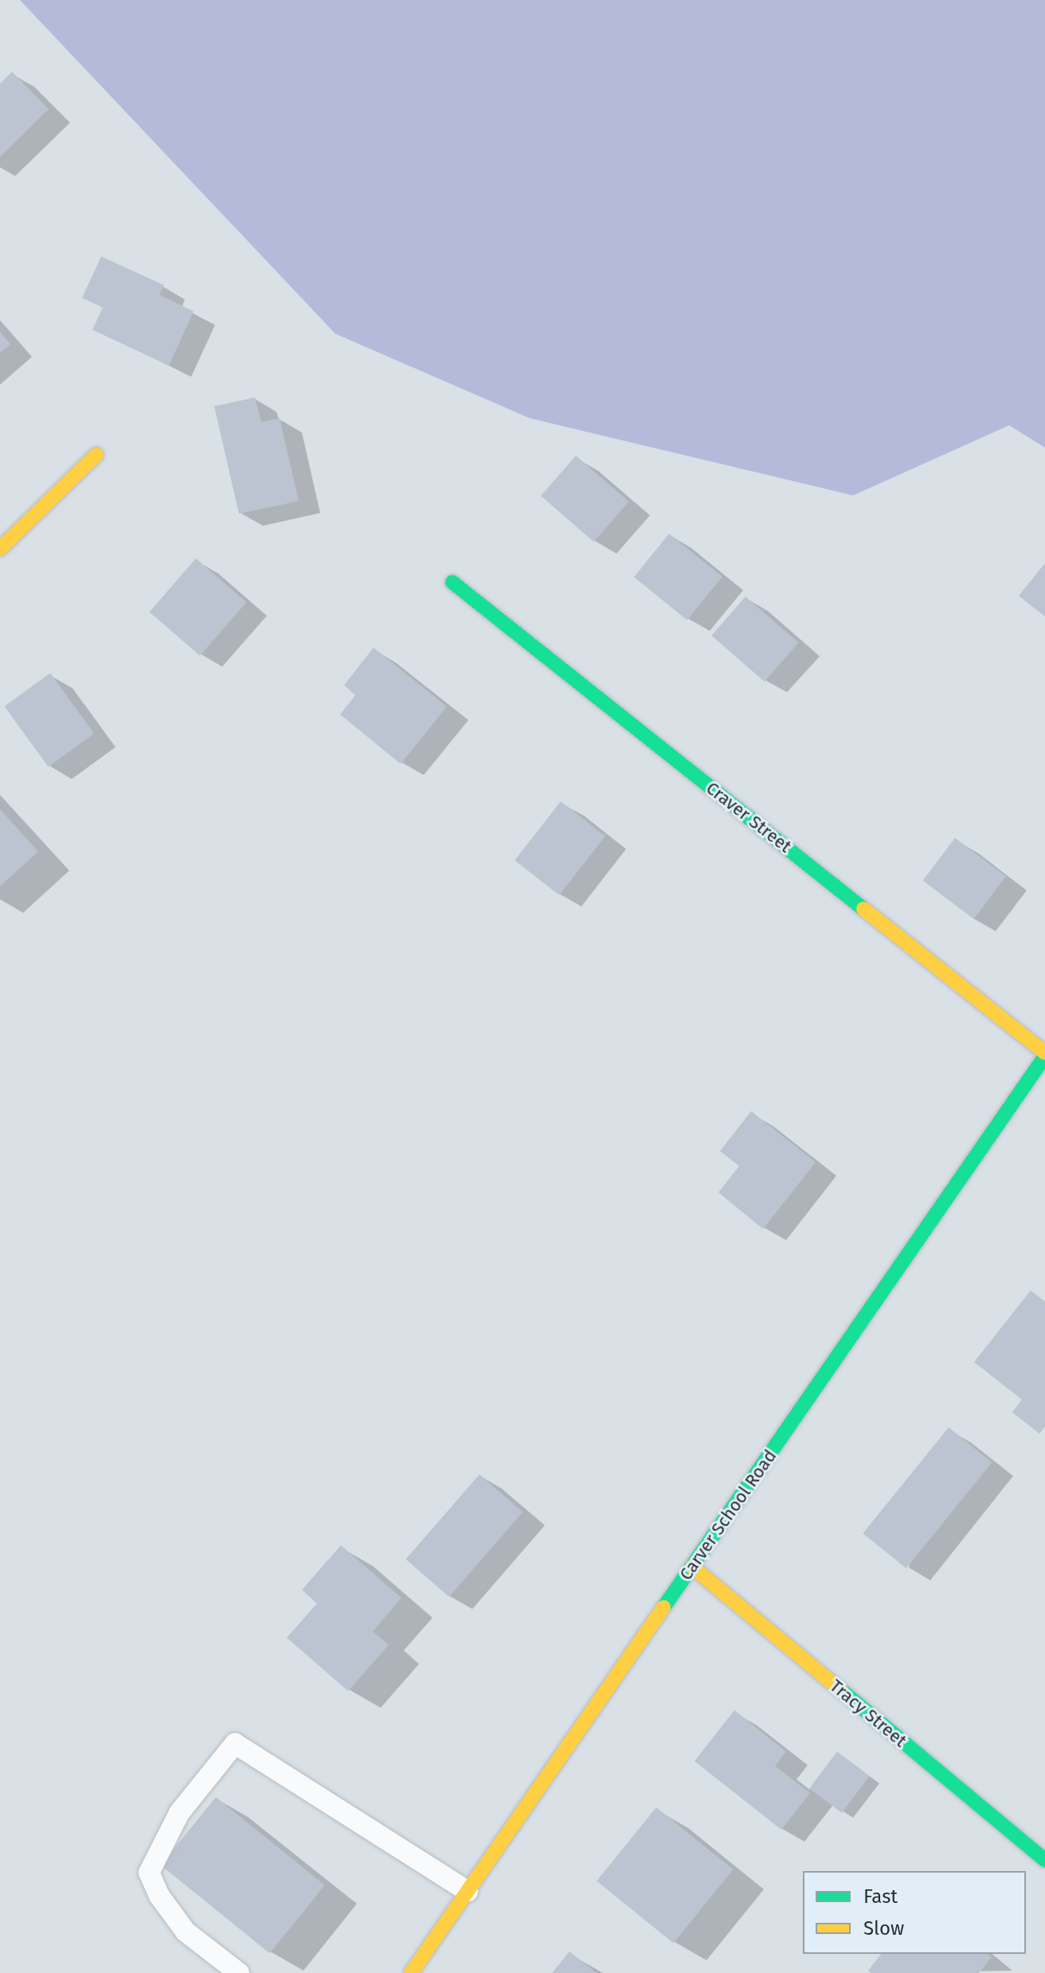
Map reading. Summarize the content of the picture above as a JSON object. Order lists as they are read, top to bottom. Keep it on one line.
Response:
{"streets":{"street":["Craver Street","Carver School Road","Tracy Street"]},"crossings":[["Craver Street","Carver School Road"],["Carver School Road","Tracy Street"]],"legend":["Fast","Slow"]}
